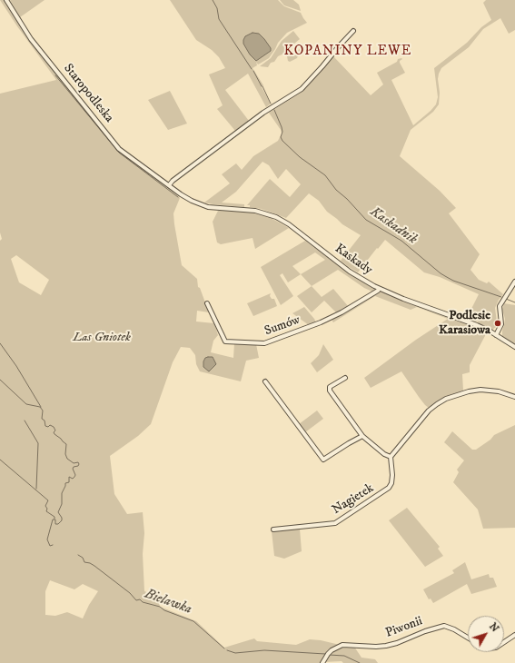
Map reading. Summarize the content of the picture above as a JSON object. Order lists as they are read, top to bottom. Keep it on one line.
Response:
{"streets":{"street":["Staropodleska","Kaskady","Sumów","Nagietek","Piwonii"]},"crossings":[["Staropodleska","Kaskady"],["Kaskady","Sumów"]],"districts":["KOPANINY LEWE"],"water":["Kaskadnik","Bielawka"],"parks":["Las Gniotek"],"places":["Podlesie Karasiowa"],"north":"top right"}
